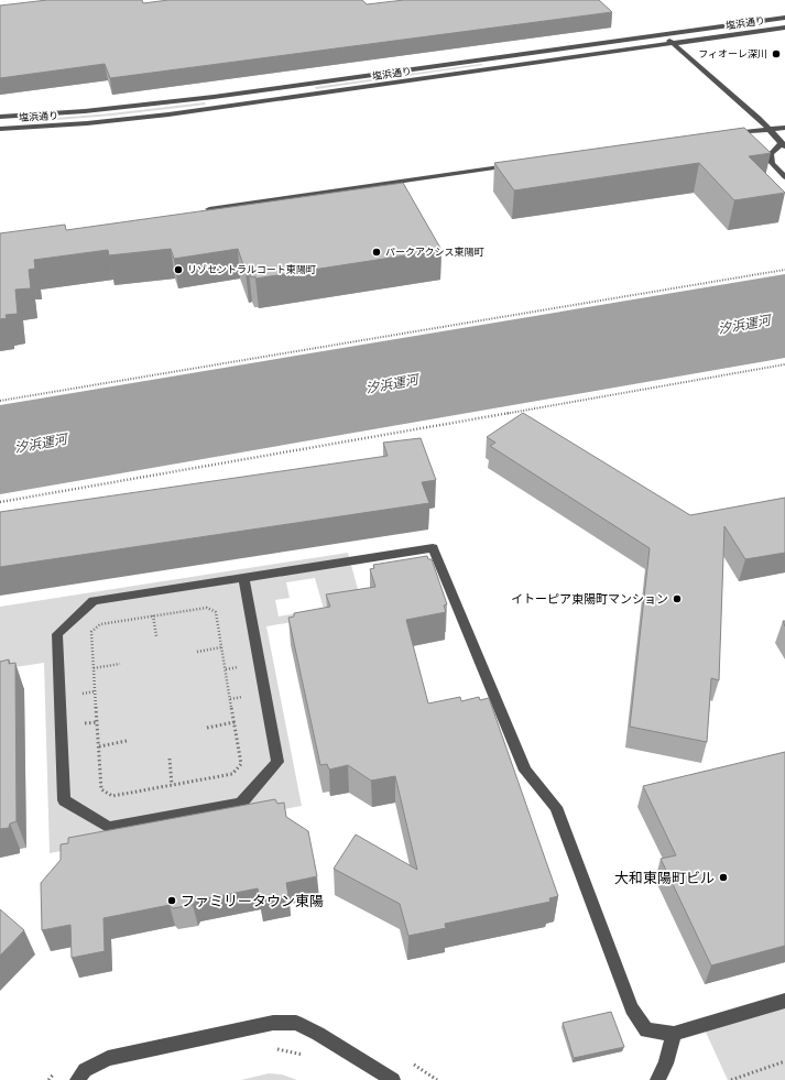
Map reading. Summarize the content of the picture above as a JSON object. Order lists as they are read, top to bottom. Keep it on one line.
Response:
{"streets":{"street":["塩浜通り"]},"water":["汐浜運河"],"places":["フィオーレ深川","パークアクシス東陽町","リゾセントラルコート東陽町","イトーピア東陽町マンション","大和東陽町ビル","ファミリータウン東陽"]}
